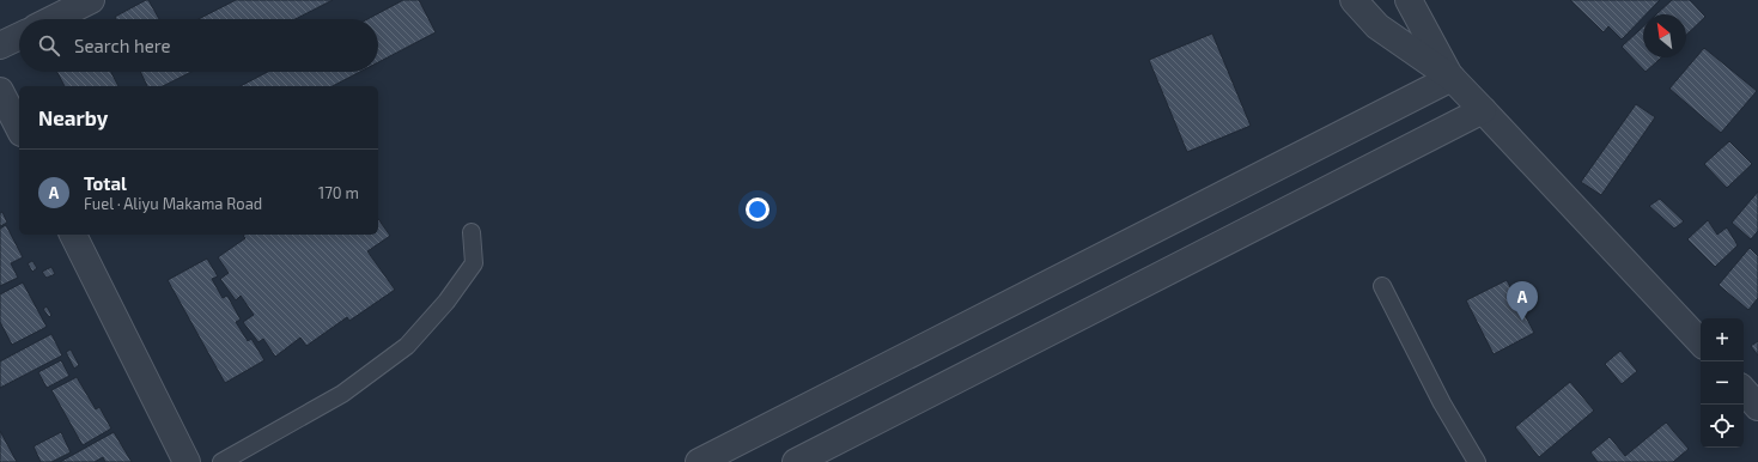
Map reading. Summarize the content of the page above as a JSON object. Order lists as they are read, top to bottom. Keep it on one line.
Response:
{"north":"top left","page":{"search":"Search here","heading":"Nearby","list":[{"mark":"A","name":"Total","note":"Fuel · Aliyu Makama Road","value":"170 m"}],"pins":"A","map_buttons":["+","−"]}}
